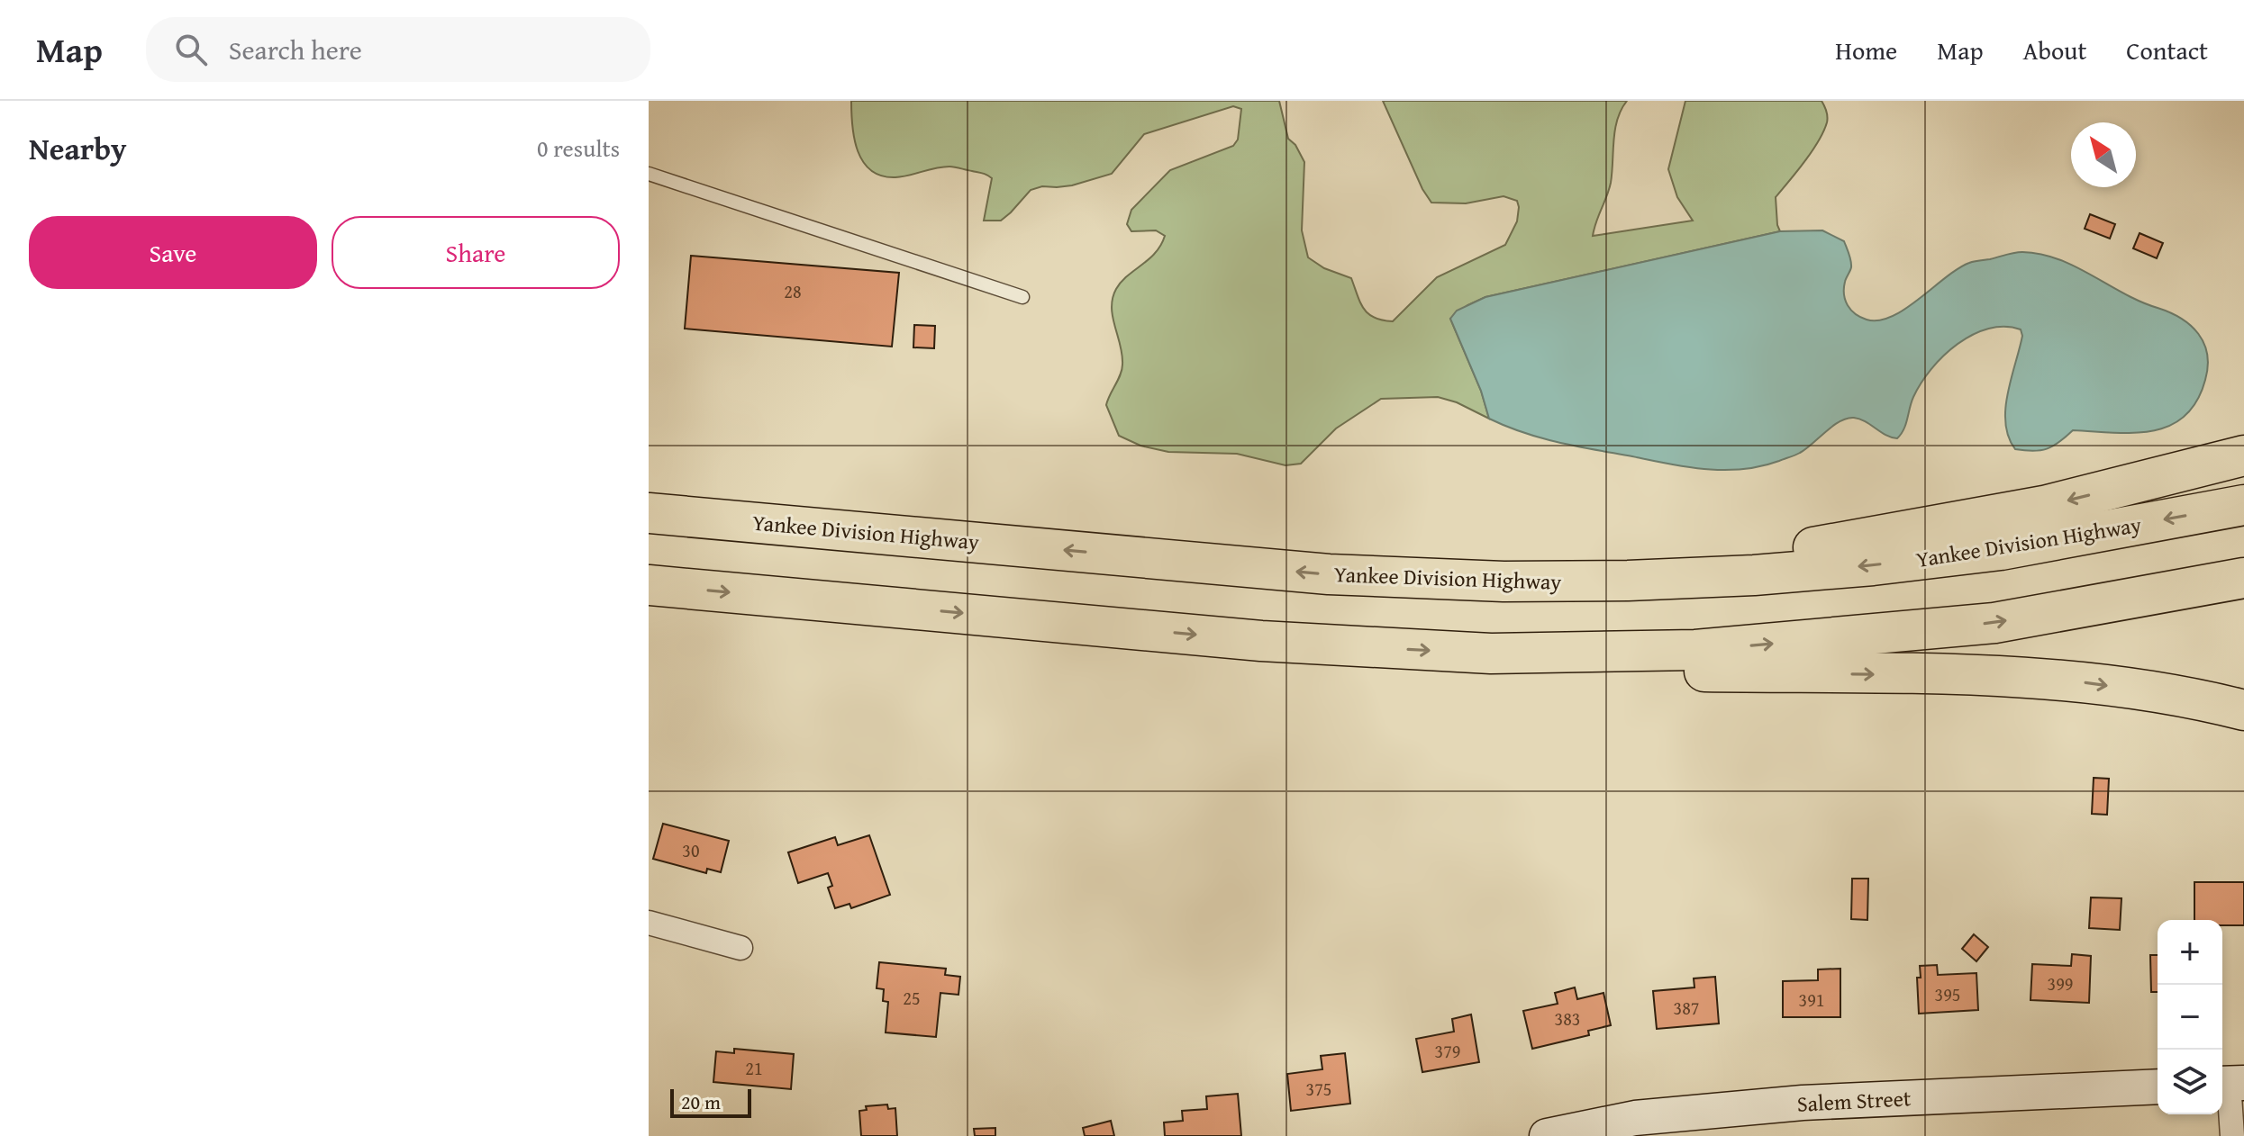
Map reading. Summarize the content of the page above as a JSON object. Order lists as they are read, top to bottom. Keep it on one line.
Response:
{"streets":{"highway":["Yankee Division Highway"],"main road":["Salem Street"]},"house_numbers":["28","30","399","395","25","391","387","383","379","21","375"],"scale_bar":"20 m","north":"top left","page":{"header":"Map","search":"Search here","nav":["Home","Map","About","Contact"],"heading":["Nearby","0 results"],"buttons":["Save","Share"],"map_buttons":["+","−"],"scale":"20 m"}}
